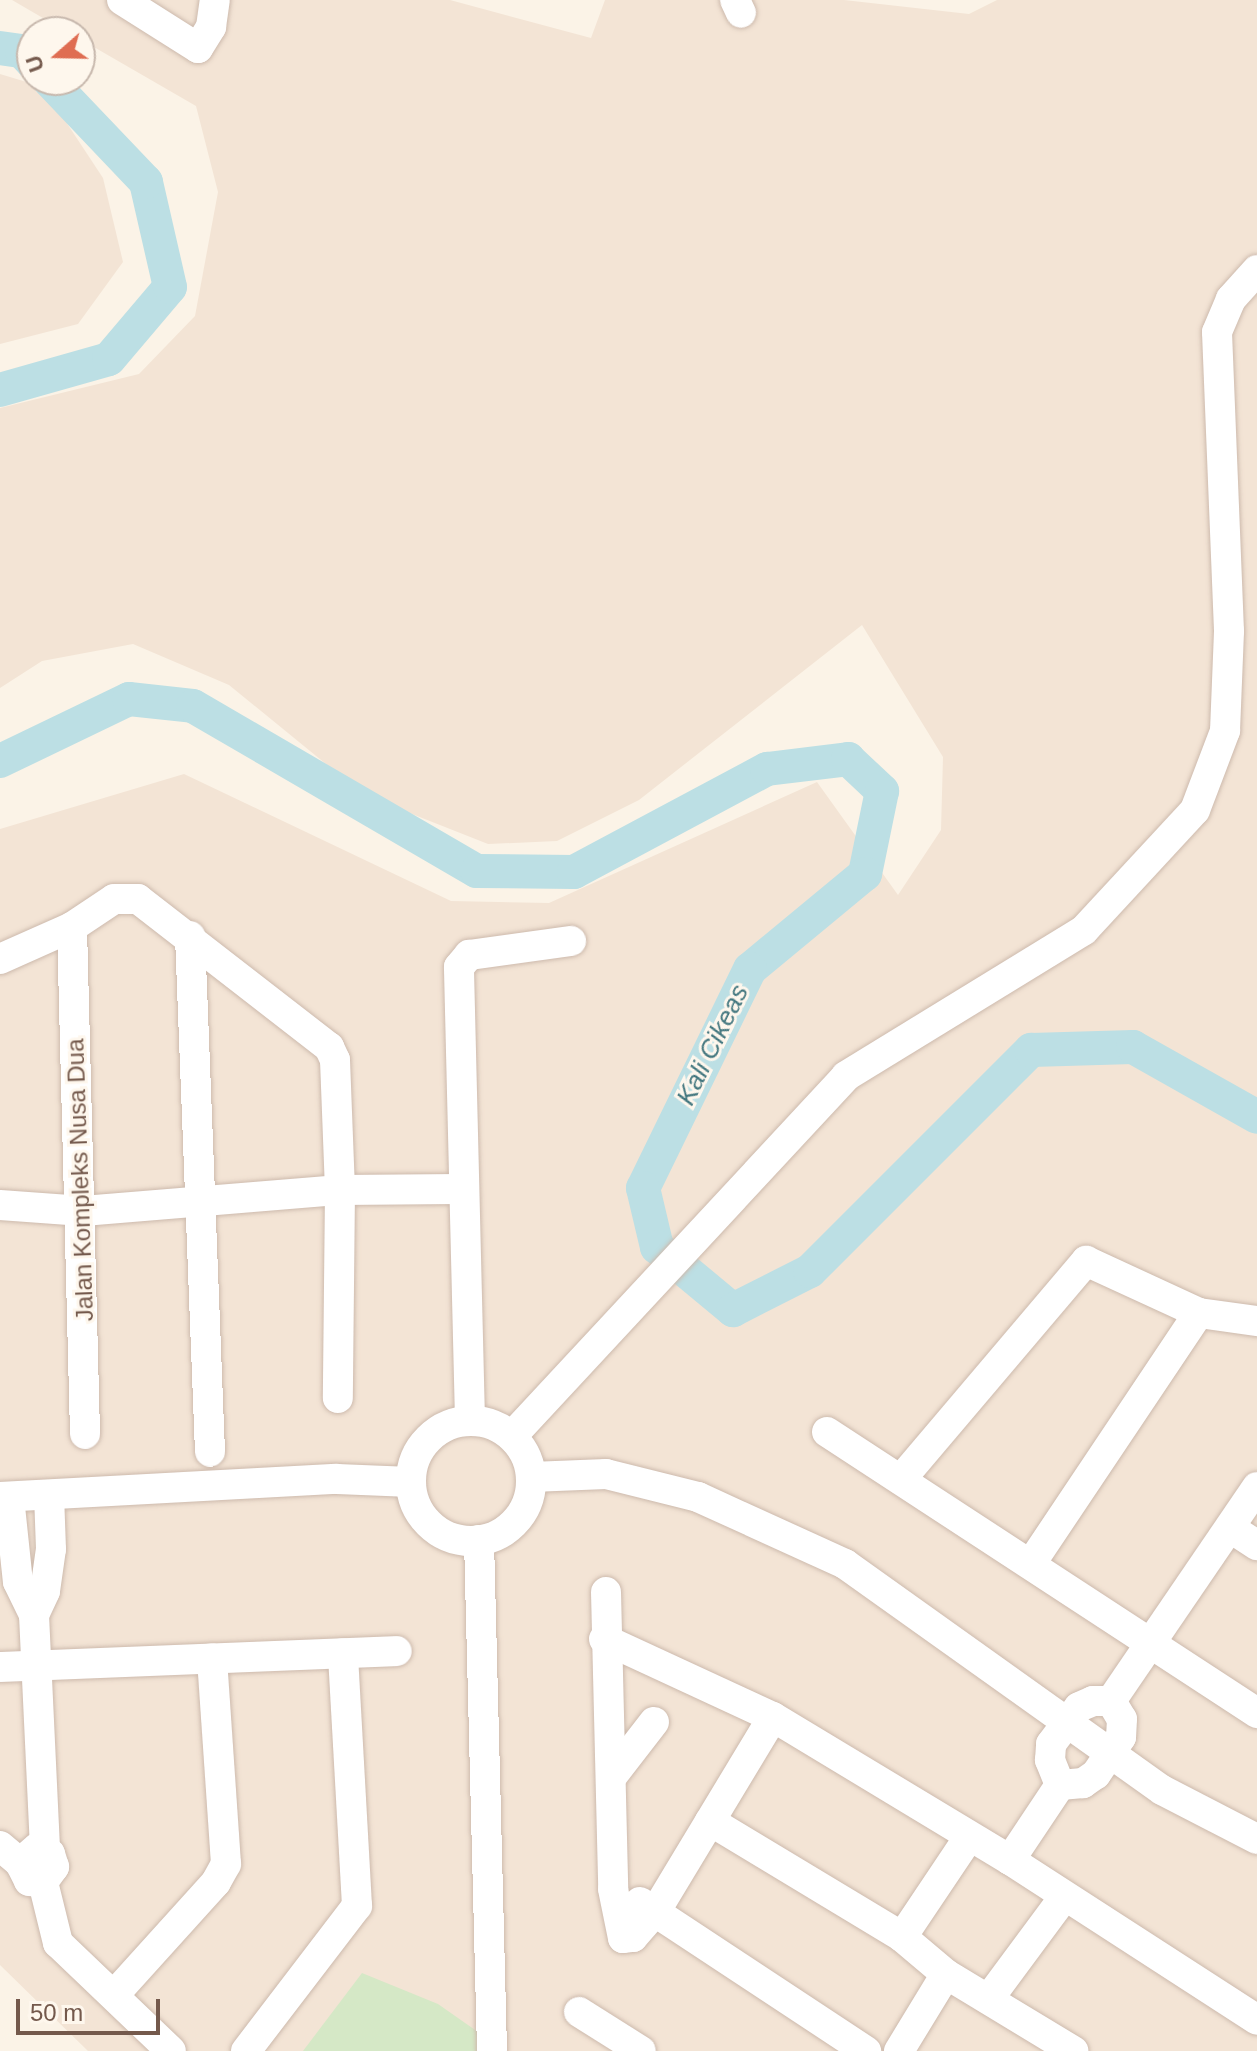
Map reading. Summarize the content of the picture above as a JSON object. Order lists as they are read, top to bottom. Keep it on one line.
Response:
{"streets":{"street":["Jalan Kompleks Nusa Dua"]},"water":["Kali Cikeas"],"scale_bar":"50 m","north":"left"}
